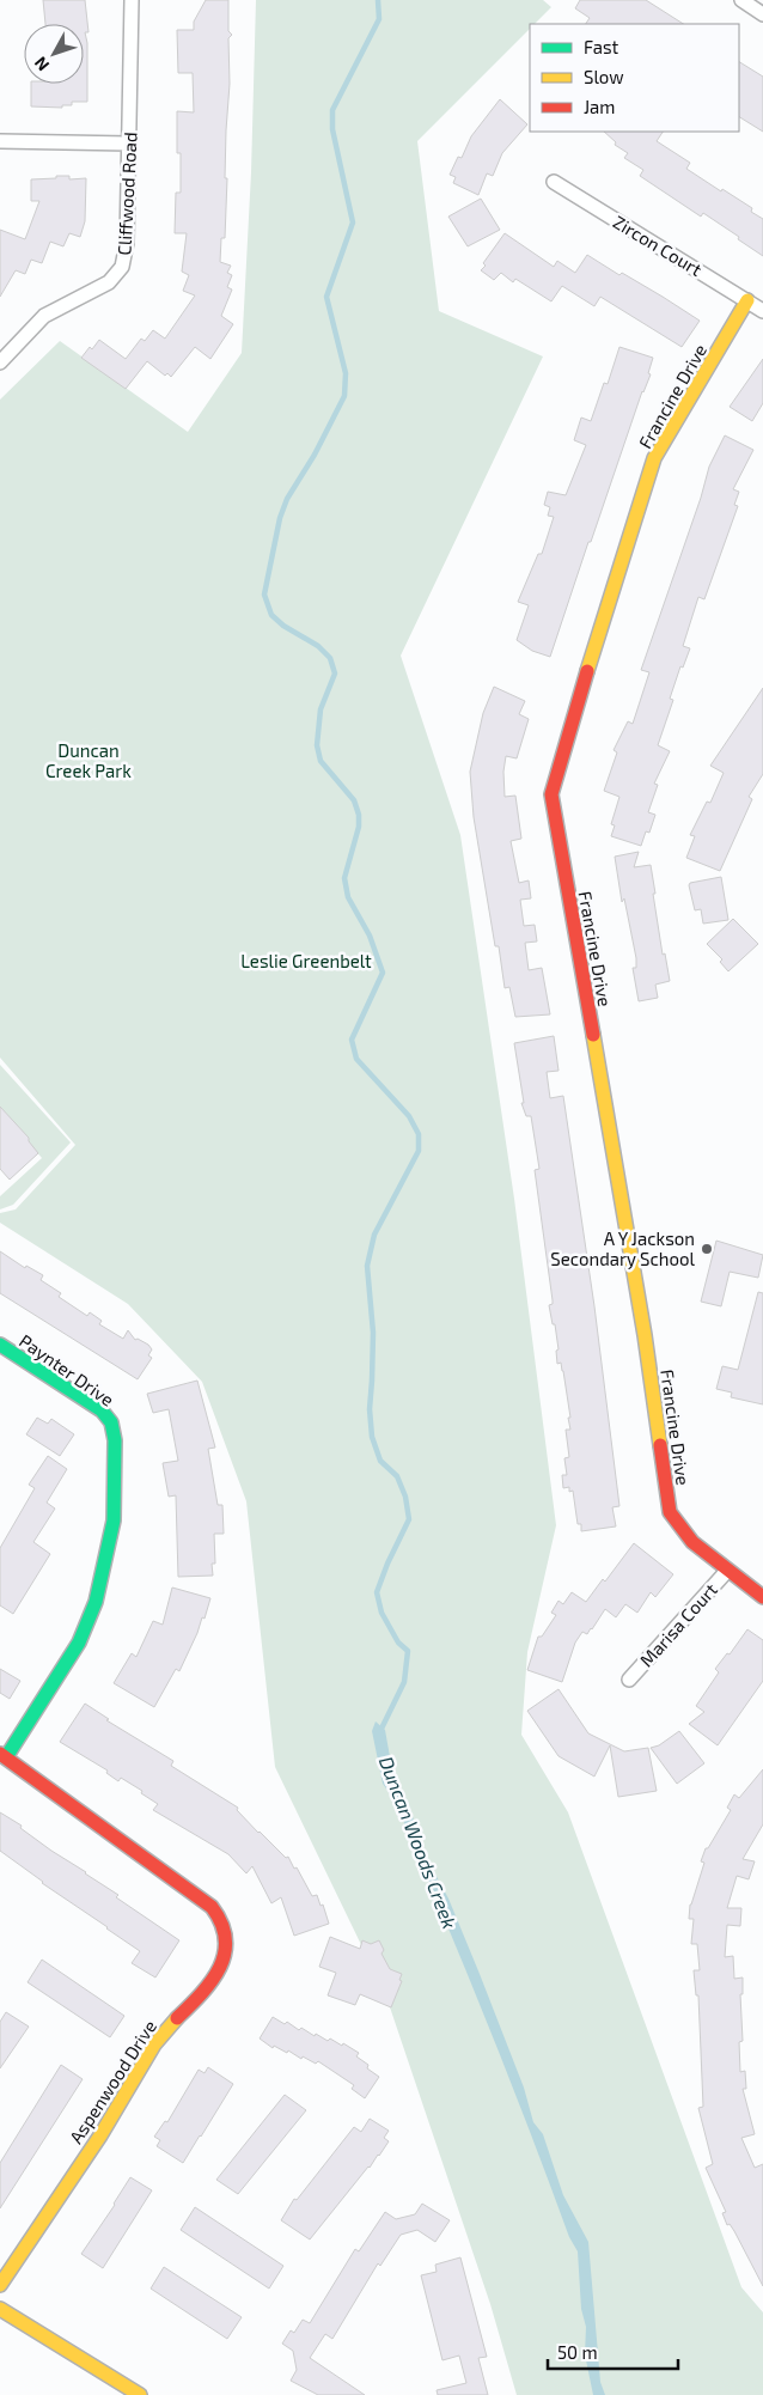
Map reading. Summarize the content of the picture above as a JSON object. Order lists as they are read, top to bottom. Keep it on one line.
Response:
{"streets":{"street":["Cliffwood Road","Zircon Court","Francine Drive","Paynter Drive","Marisa Court","Aspenwood Drive"]},"crossings":[["Zircon Court","Francine Drive"],["Francine Drive","Marisa Court"],["Paynter Drive","Aspenwood Drive"]],"water":["Duncan Woods Creek"],"parks":["Duncan Creek Park","Leslie Greenbelt"],"places":["A Y Jackson Secondary School"],"legend":["Fast","Slow","Jam"],"scale_bar":"50 m","north":"bottom left"}
